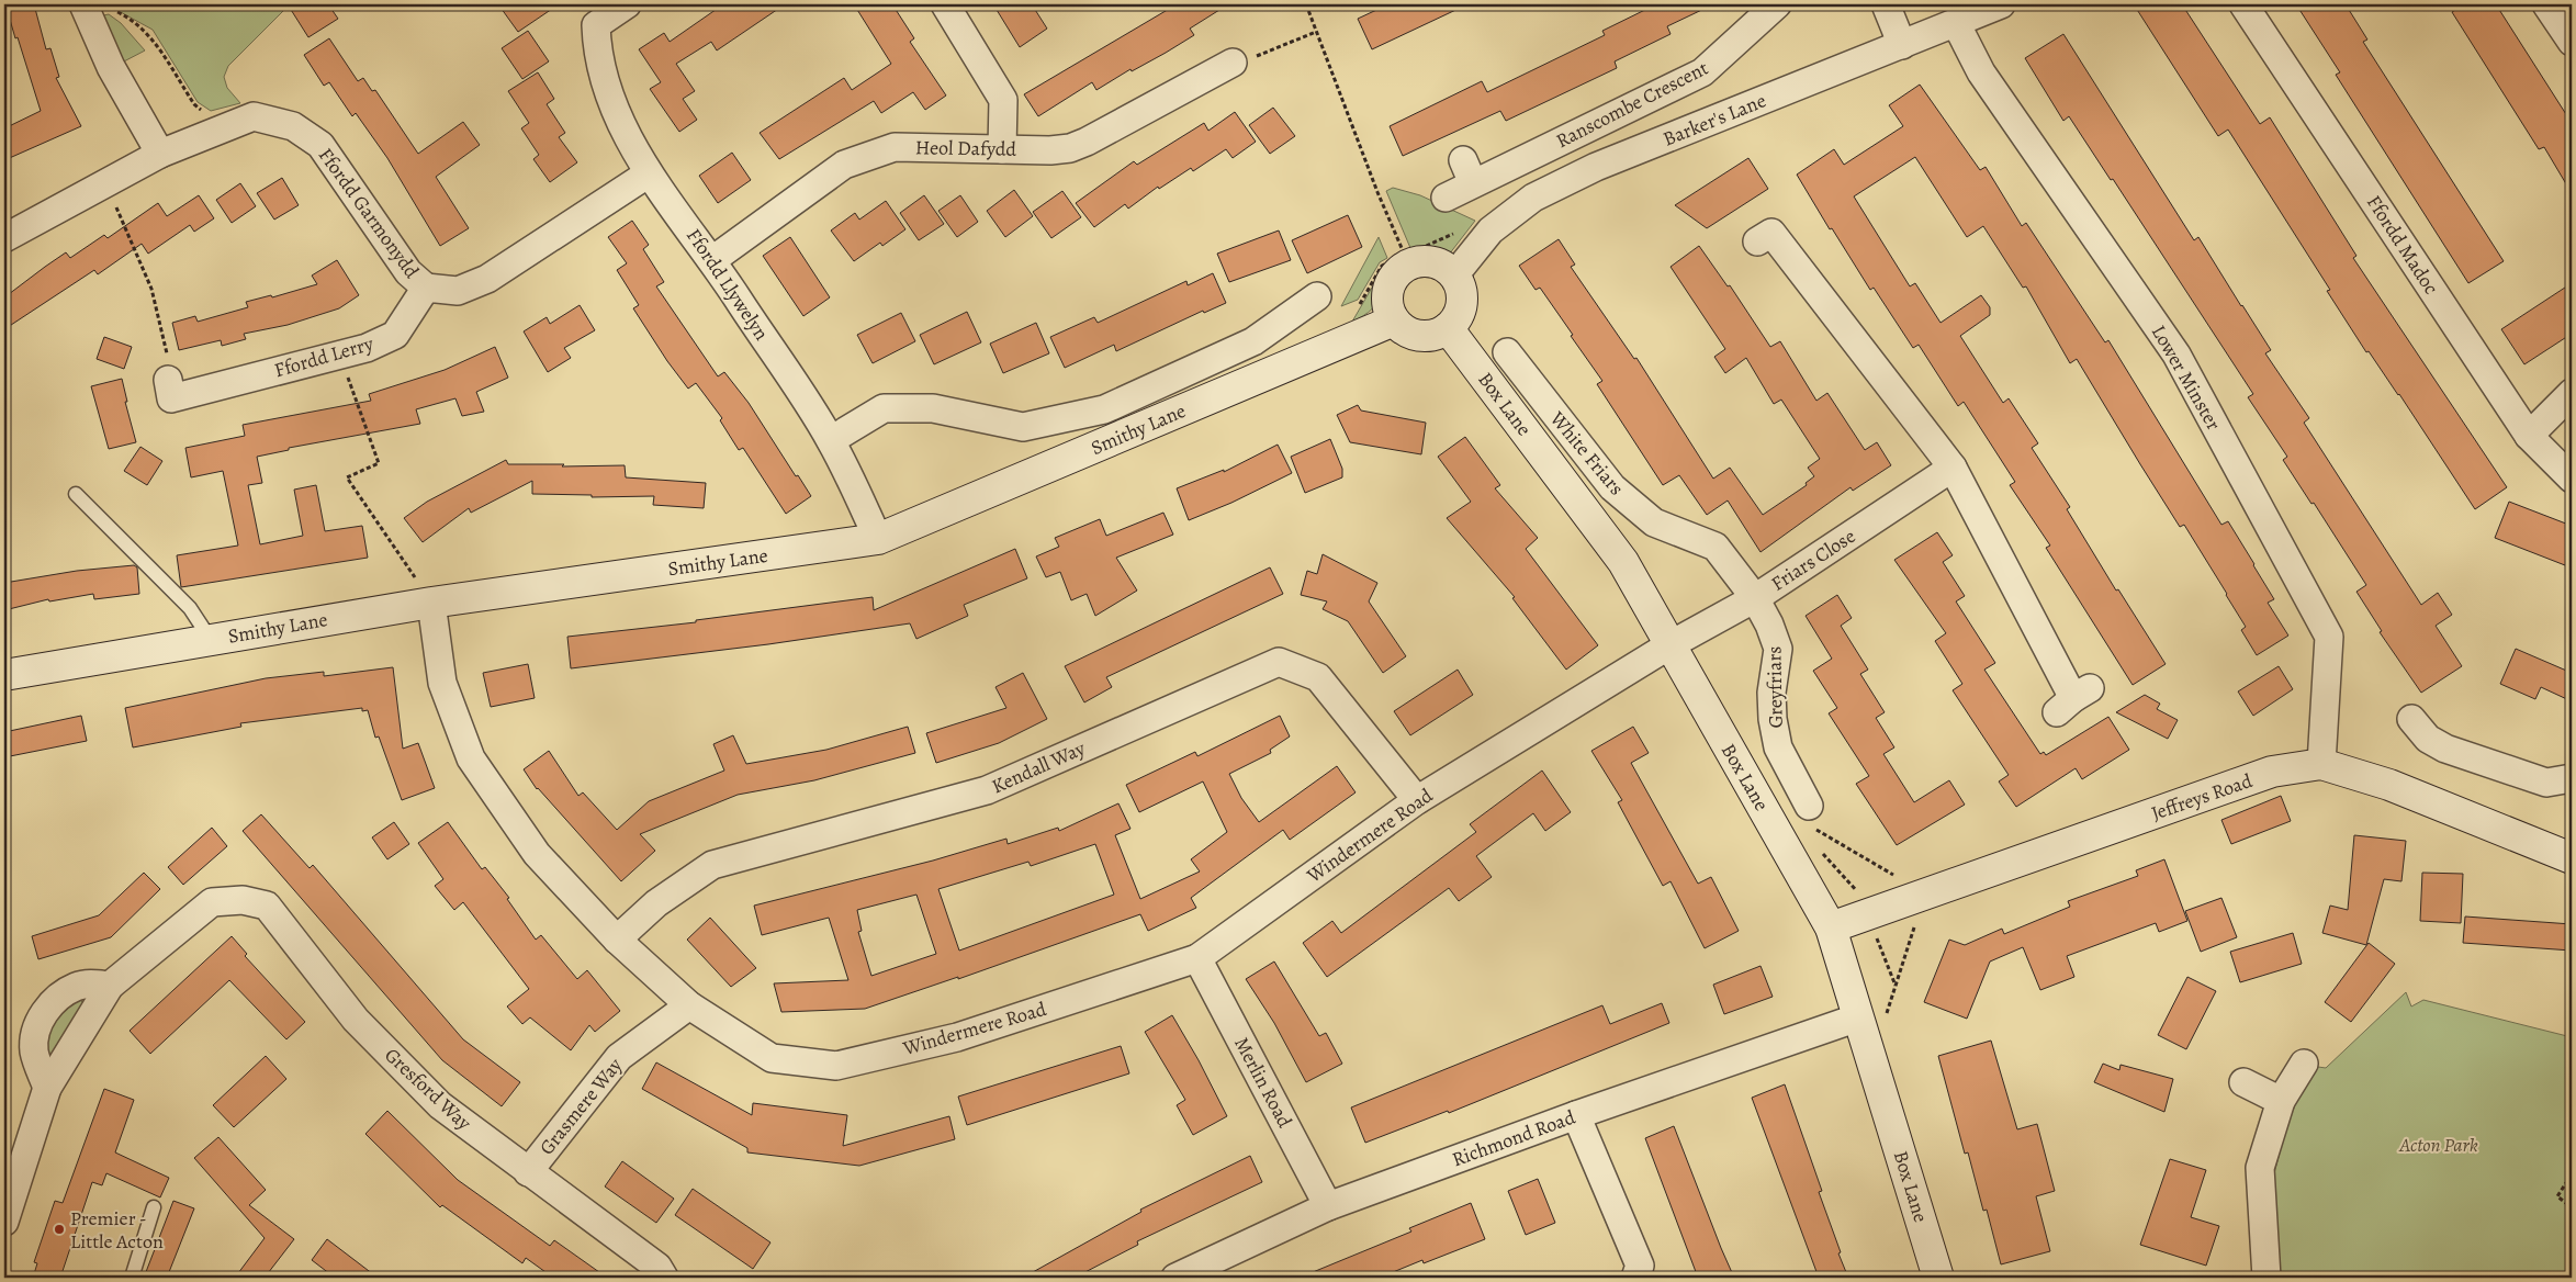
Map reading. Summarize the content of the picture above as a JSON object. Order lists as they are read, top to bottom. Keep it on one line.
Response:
{"streets":{"street":["Ranscombe Crescent","Barker's Lane","Heol Dafydd","Ffordd Garmonydd","Ffordd Madoc","Ffordd Llywelyn","Ffordd Lerry","Lower Minster","Box Lane","Smithy Lane","White Friars","Friars Close","Greyfriars","Kendall Way","Jeffreys Road","Windermere Road","Merlin Road","Gresford Way","Grasmere Way","Richmond Road"]},"crossings":[["Barker's Lane","Lower Minster"],["Barker's Lane","Box Lane"],["Barker's Lane","Smithy Lane"],["Heol Dafydd","Ffordd Llywelyn"],["Ffordd Garmonydd","Ffordd Lerry"],["Ffordd Llywelyn","Smithy Lane"],["Lower Minster","Jeffreys Road"],["Box Lane","Smithy Lane"],["Box Lane","Friars Close"],["Box Lane","Jeffreys Road"],["Box Lane","Windermere Road"],["Box Lane","Richmond Road"],["Smithy Lane","Windermere Road"],["White Friars","Friars Close"],["White Friars","Greyfriars"],["Friars Close","Greyfriars"],["Friars Close","Windermere Road"],["Kendall Way","Windermere Road"],["Windermere Road","Merlin Road"],["Windermere Road","Grasmere Way"],["Merlin Road","Richmond Road"],["Gresford Way","Grasmere Way"]],"parks":["Acton Park"],"places":["Premier - Little Acton"]}
